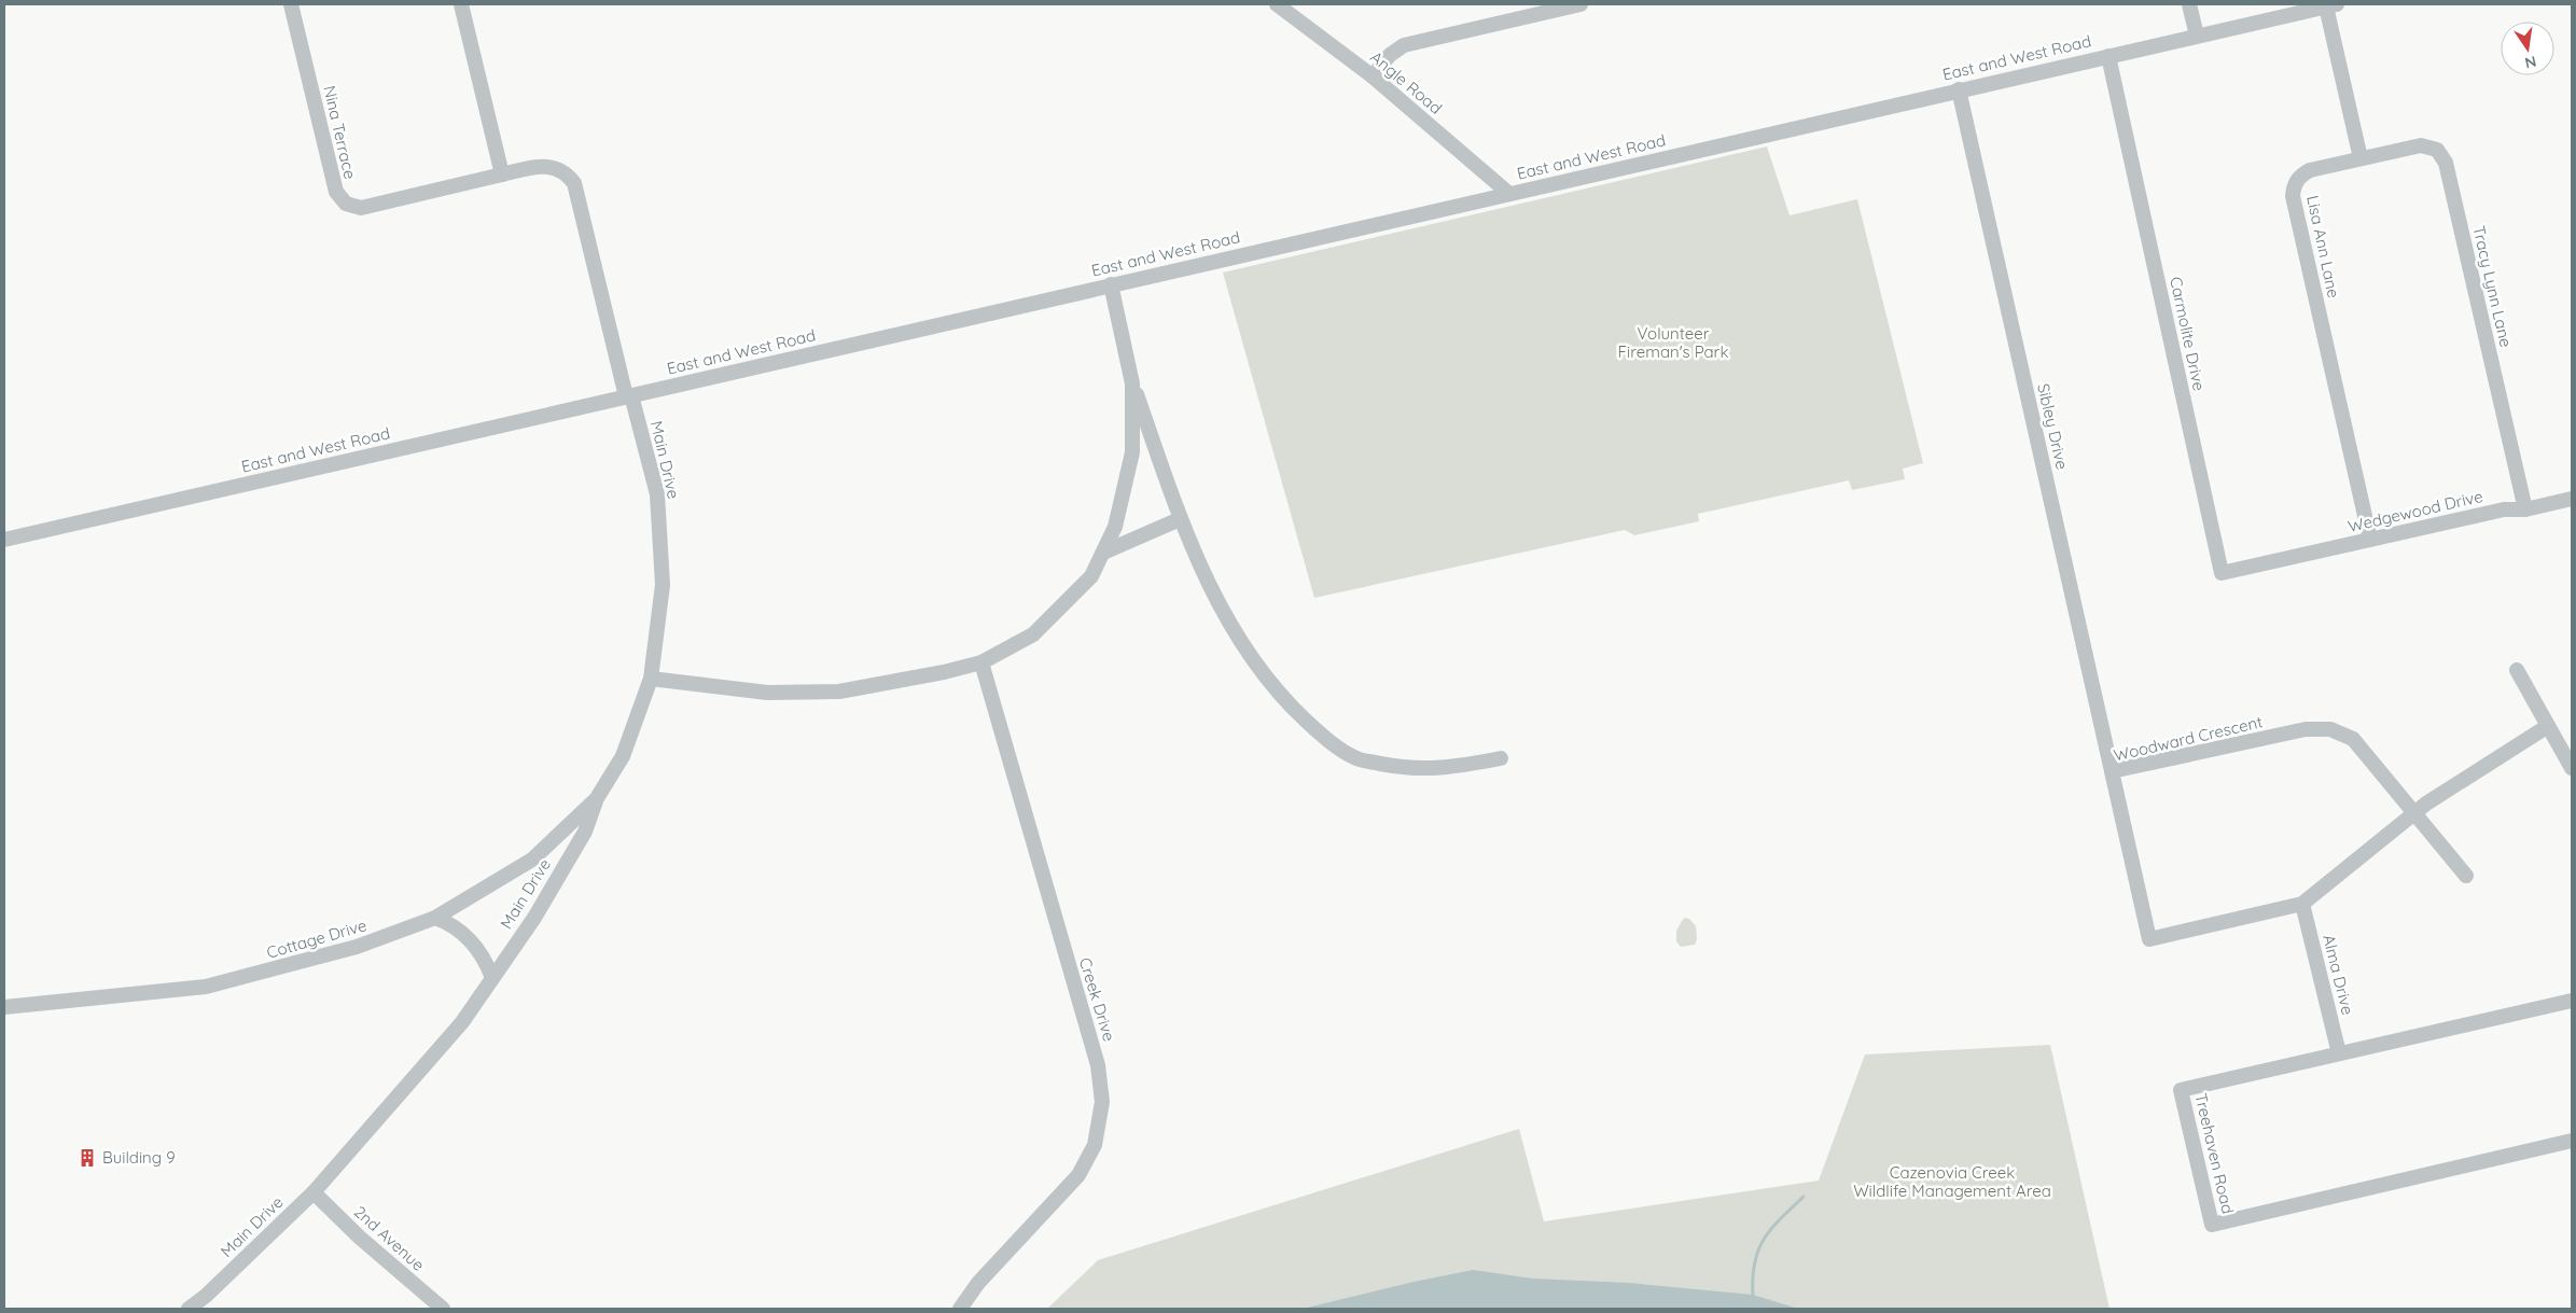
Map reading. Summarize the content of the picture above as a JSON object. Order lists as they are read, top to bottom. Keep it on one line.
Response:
{"streets":{"street":["East and West Road","Angle Road","Nina Terrace","Lisa Ann Lane","Tracy Lynn Lane","Carmolite Drive","Sibley Drive","Main Drive","Wedgewood Drive","Woodward Crescent","Cottage Drive","Alma Drive","Creek Drive","Treehaven Road","2nd Avenue"]},"crossings":[["East and West Road","Angle Road"],["East and West Road","Nina Terrace"],["East and West Road","Carmolite Drive"],["East and West Road","Sibley Drive"],["East and West Road","Main Drive"],["Nina Terrace","Main Drive"],["Lisa Ann Lane","Tracy Lynn Lane"],["Lisa Ann Lane","Wedgewood Drive"],["Tracy Lynn Lane","Wedgewood Drive"],["Carmolite Drive","Wedgewood Drive"],["Sibley Drive","Woodward Crescent"],["Main Drive","Cottage Drive"],["Main Drive","2nd Avenue"],["Woodward Crescent","Alma Drive"],["Alma Drive","Treehaven Road"]],"parks":["Volunteer Fireman's Park","Cazenovia Creek Wildlife Management Area"],"places":{"building":["Building 9"]},"north":"bottom"}
